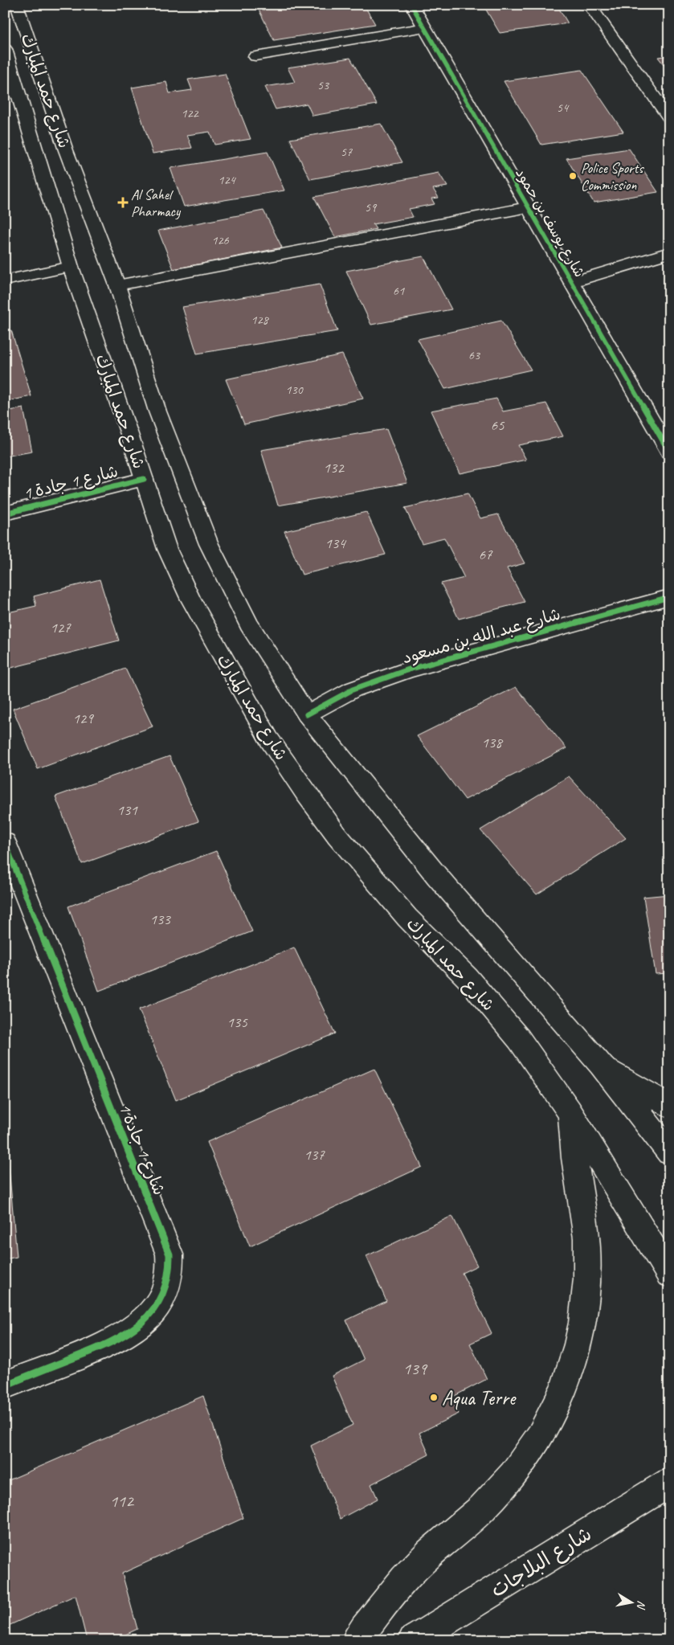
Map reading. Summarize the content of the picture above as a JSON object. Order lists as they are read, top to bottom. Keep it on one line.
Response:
{"streets":{"main road":["شارع حمد المبارك","شارع يوسف بن حمود","شارع 1 جادة 1","شارع عبد الله بن مسعود","شارع البلاجات"]},"crossings":[["شارع حمد المبارك","شارع 1 جادة 1"],["شارع حمد المبارك","شارع عبد الله بن مسعود"]],"places":{"other":["Police Sports Commission","Aqua Terre"],"health":["Al Sahel Pharmacy"]},"house_numbers":["53","54","122","57","124","59","126","61","128","63","130","65","132","134","67","127","129","138","131","133","135","137","139","112"],"north":"right"}
